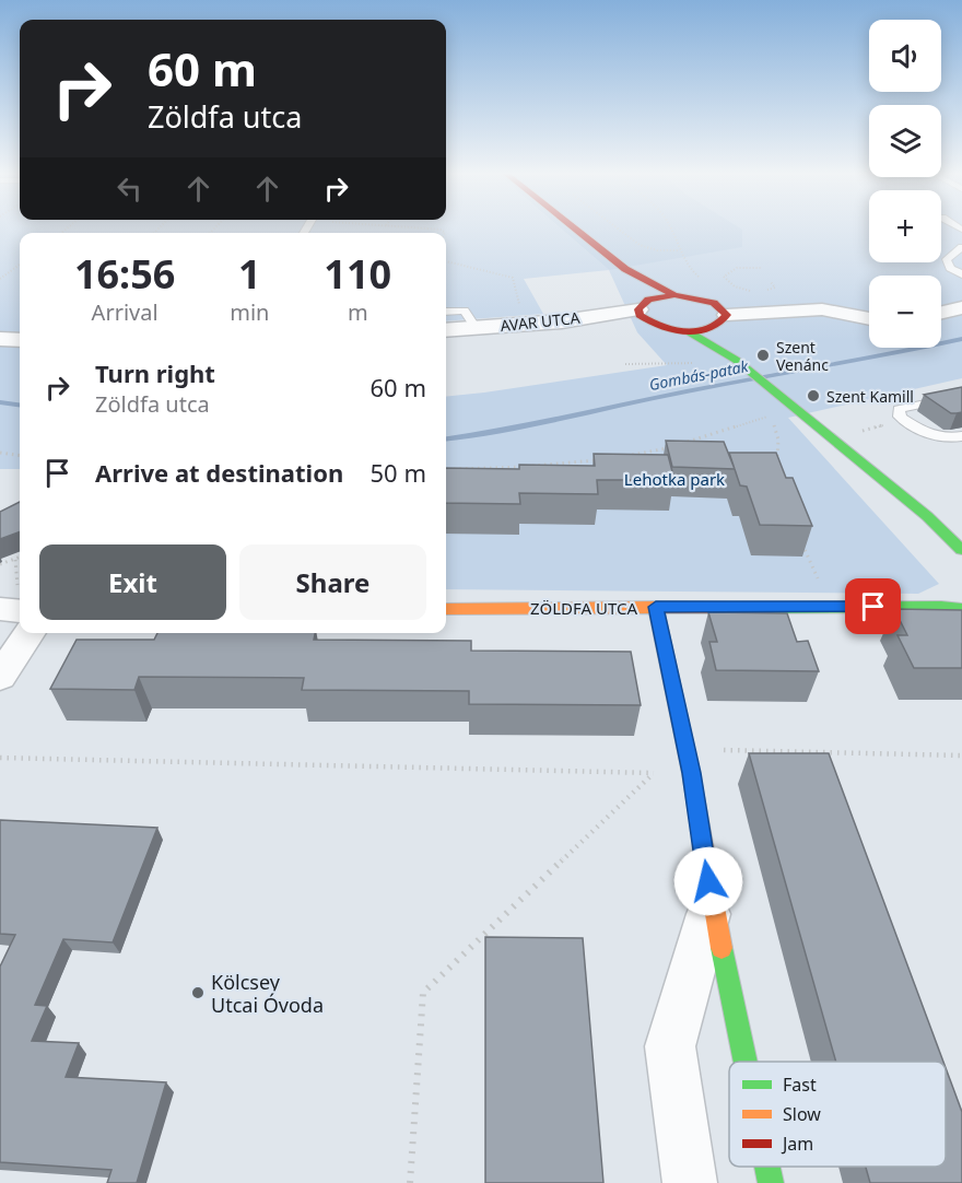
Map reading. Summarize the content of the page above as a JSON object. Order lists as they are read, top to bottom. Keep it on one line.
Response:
{"streets":{"main road":["ZÖLDFA UTCA"],"street":["AVAR UTCA"]},"water":["Gombás-patak"],"parks":["Lehotka park"],"places":["Szent Venánc","Szent Kamill","Kölcsey Utcai Óvoda"],"legend":["Fast","Slow","Jam"],"page":{"map_buttons":["+","−"],"turn":["60 m","Zöldfa utca"],"eta":["16:56","Arrival","1","min","110","m"],"list":[{"name":"Turn right","note":"Zöldfa utca","value":"60 m"},{"name":"Arrive at destination","value":"50 m"}],"buttons":["Exit","Share"]}}
